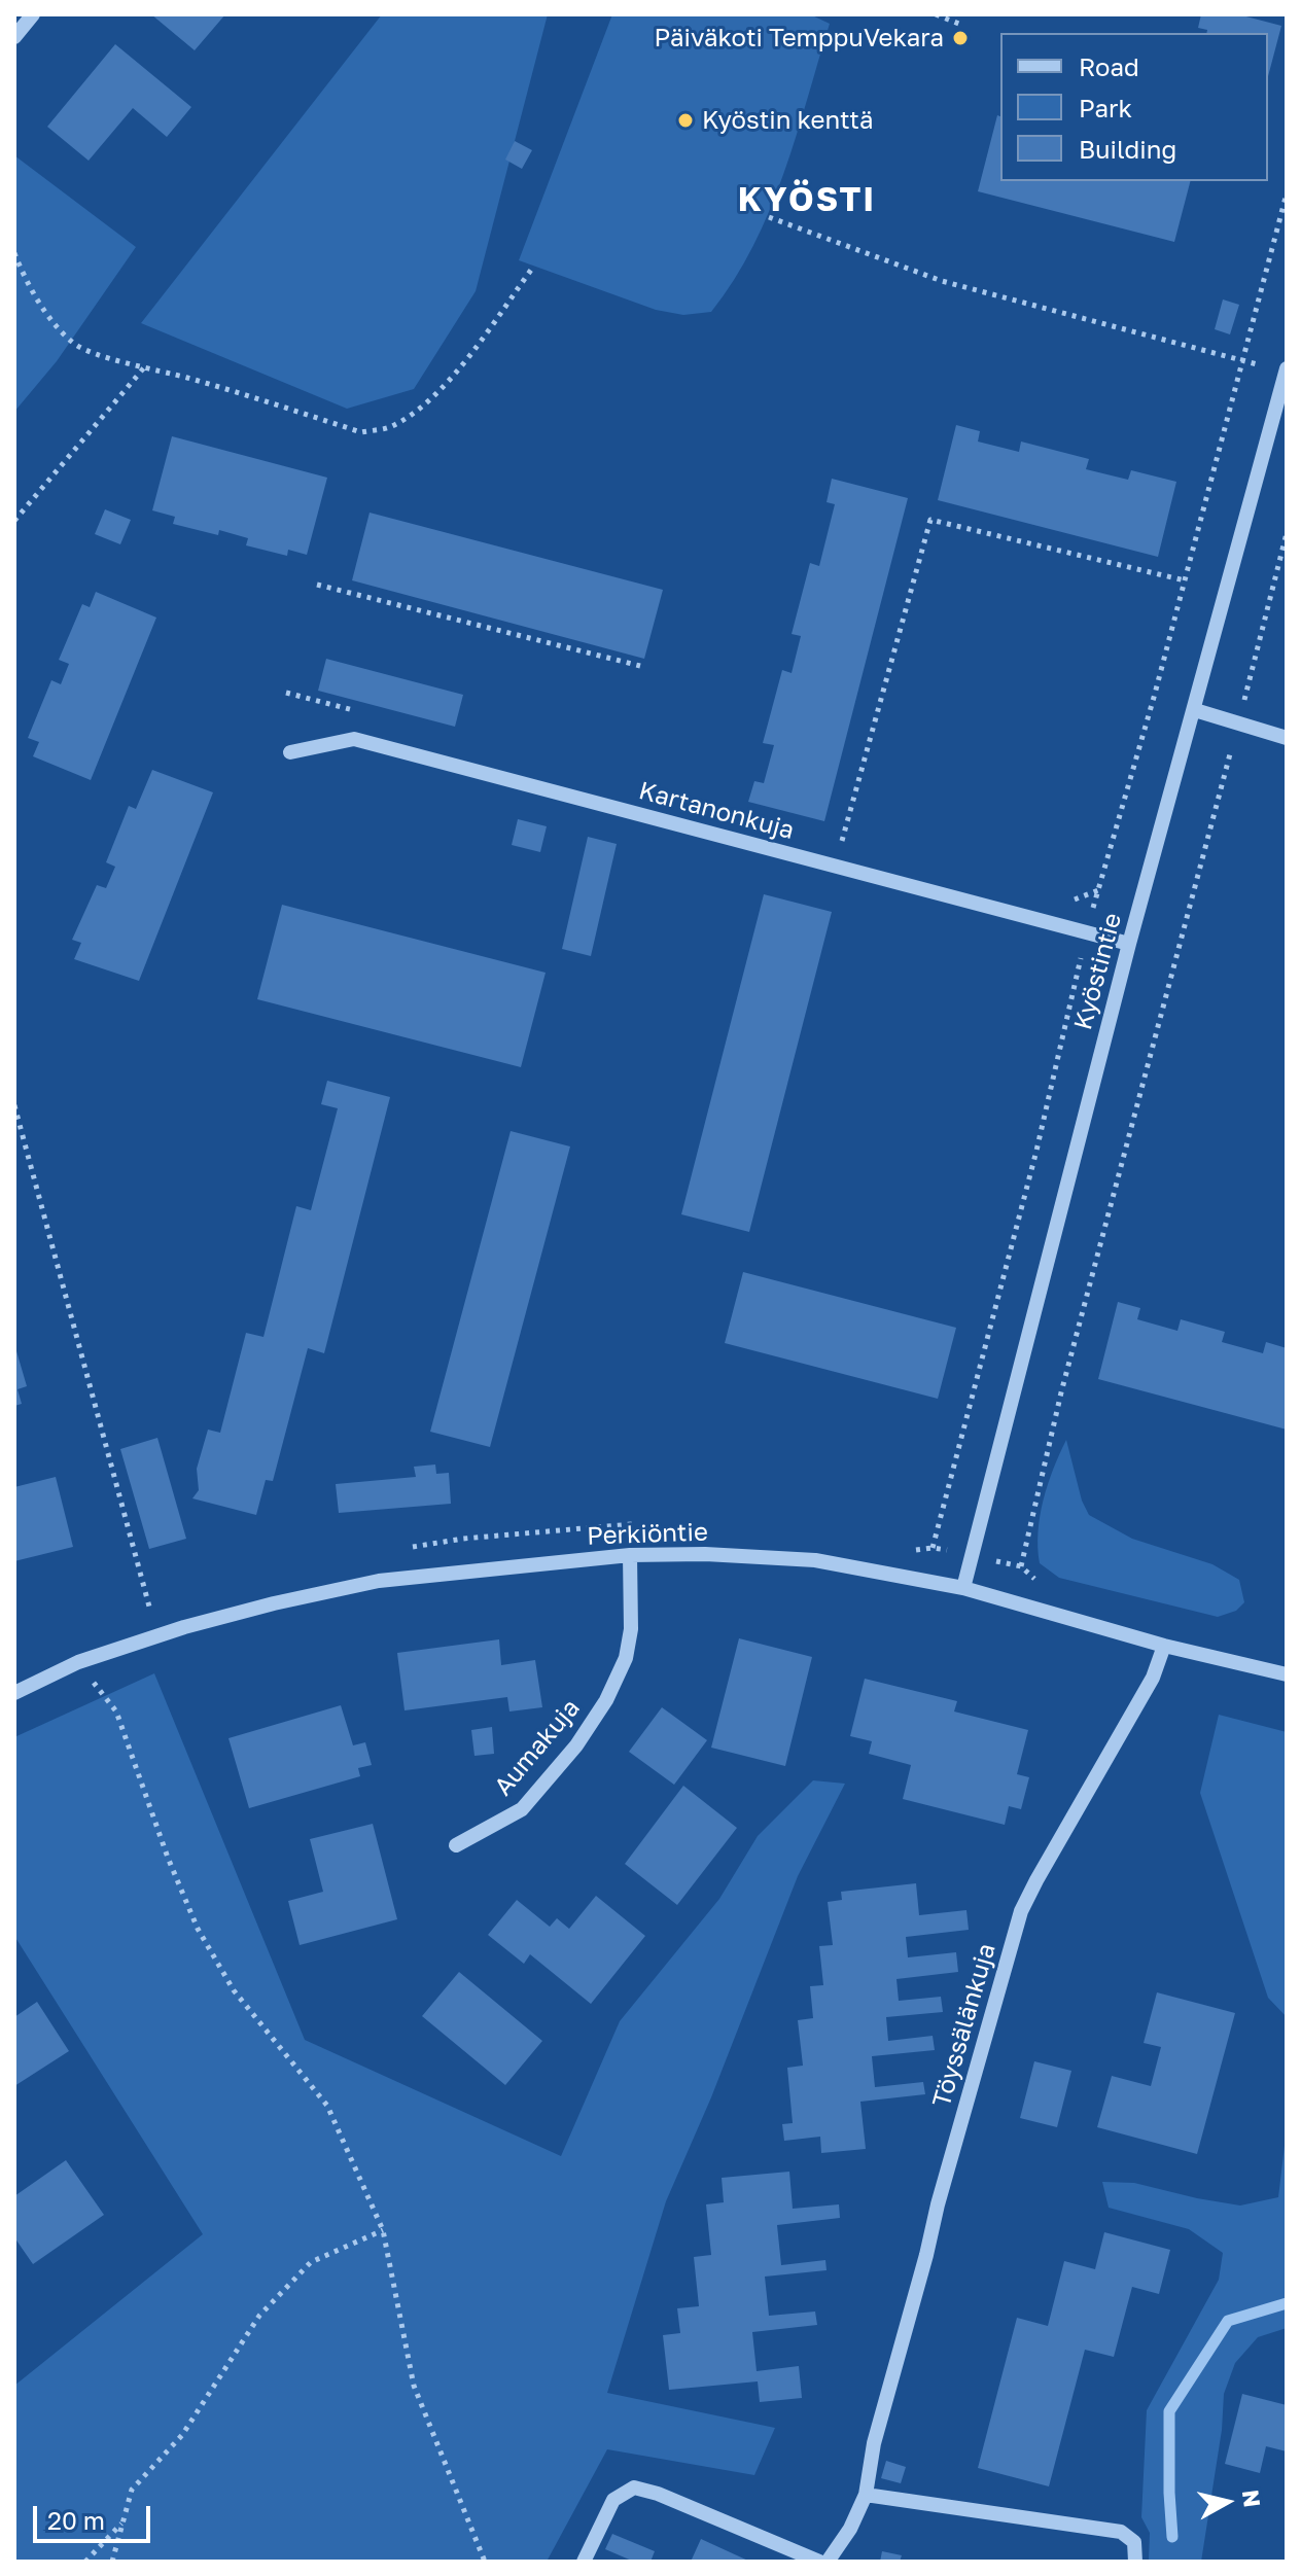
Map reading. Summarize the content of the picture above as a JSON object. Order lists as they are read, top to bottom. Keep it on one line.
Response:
{"streets":{"street":["Kartanonkuja","Kyöstintie","Perkiöntie","Aumakuja","Töyssälänkuja"]},"crossings":[["Kartanonkuja","Kyöstintie"],["Kyöstintie","Perkiöntie"],["Perkiöntie","Aumakuja"],["Perkiöntie","Töyssälänkuja"]],"districts":["KYÖSTI"],"places":["Päiväkoti TemppuVekara","Kyöstin kenttä"],"legend":["Road","Park","Building"],"scale_bar":"20 m","north":"right"}
